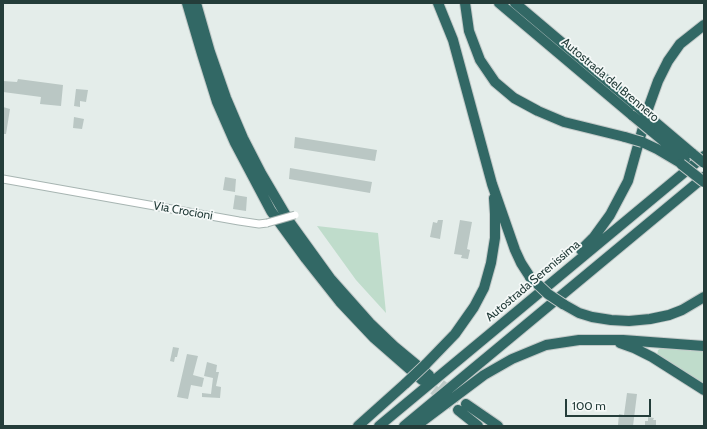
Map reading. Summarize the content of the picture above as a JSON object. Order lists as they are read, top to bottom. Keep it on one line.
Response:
{"streets":{"highway":["Autostrada del Brennero","Autostrada Serenissima"],"street":["Via Crocioni"]},"scale_bar":"100 m"}
